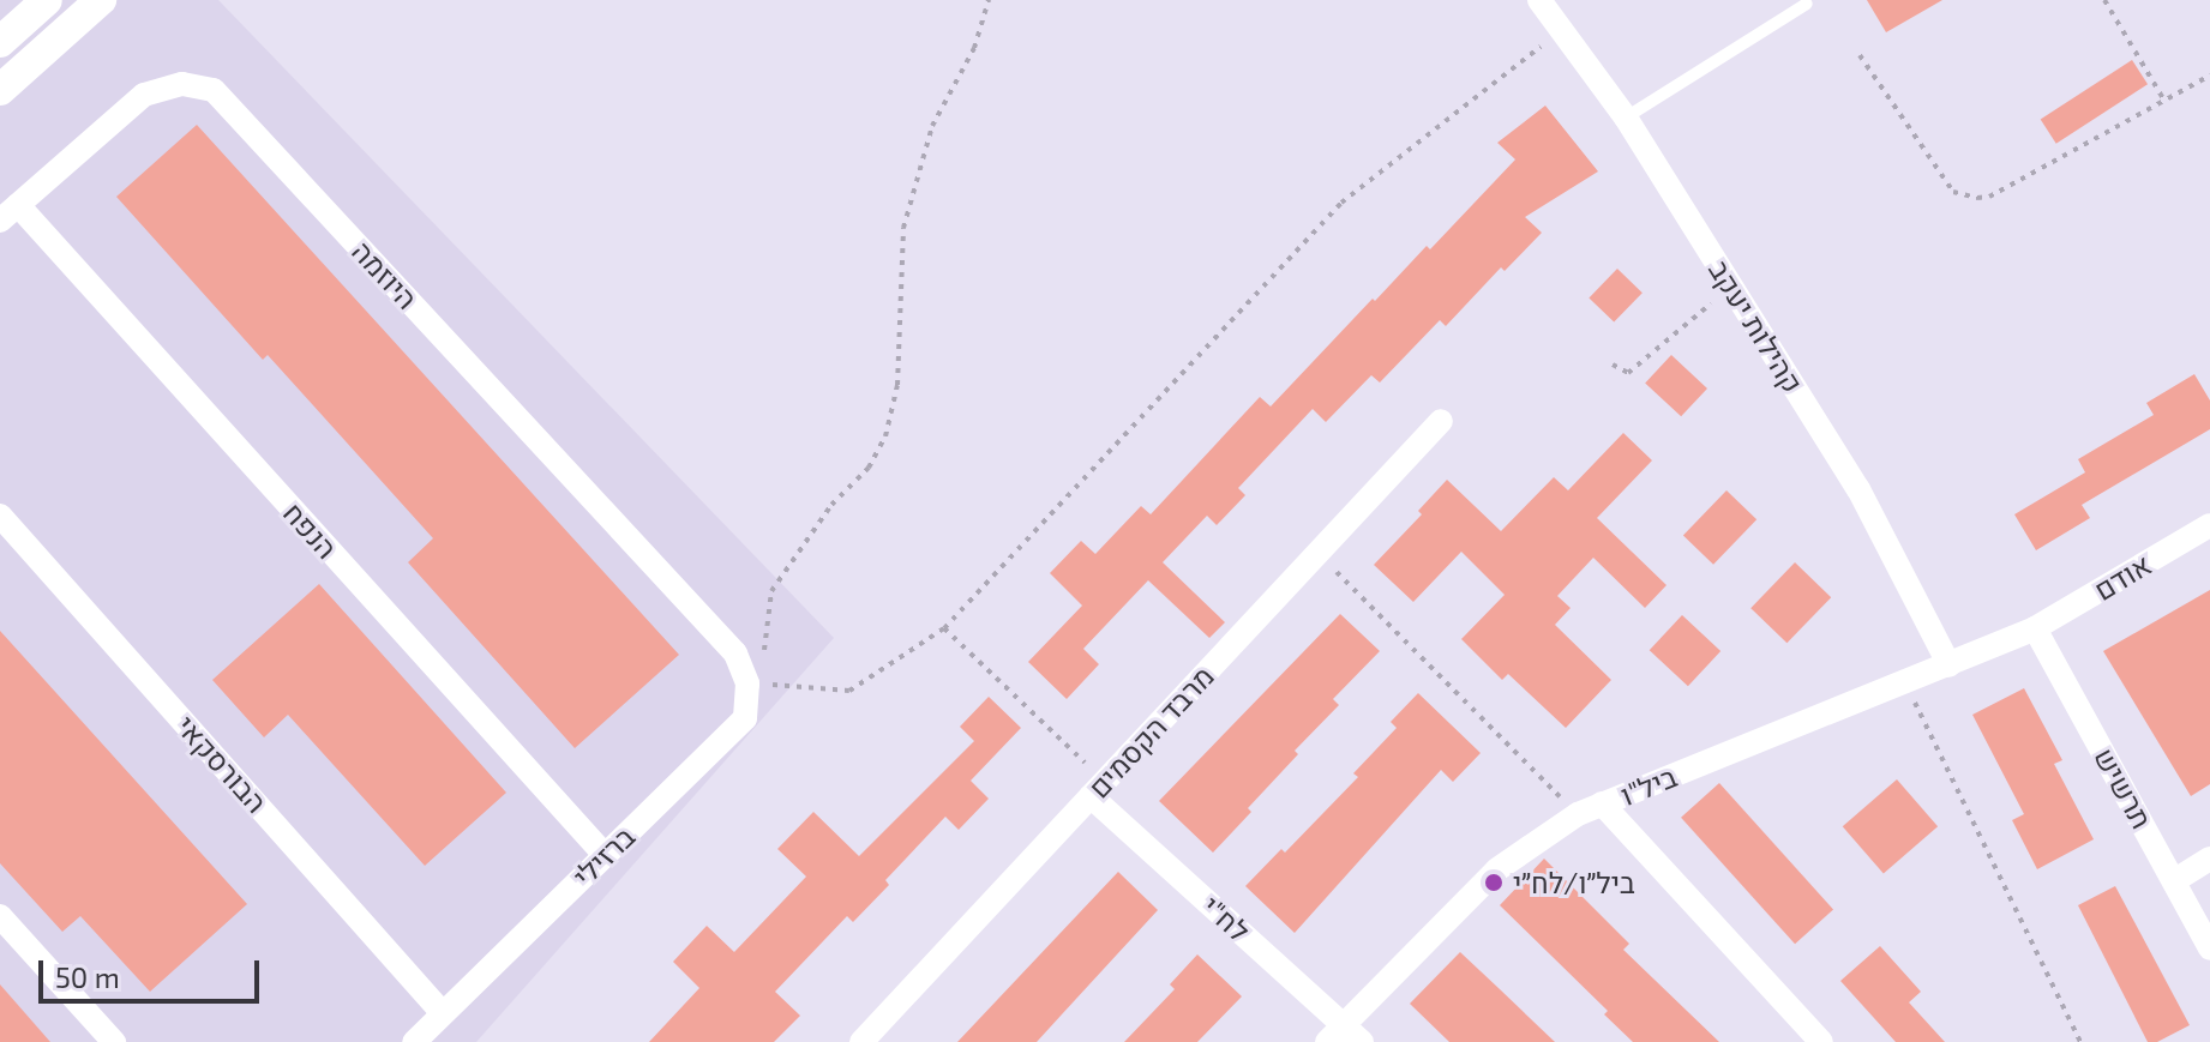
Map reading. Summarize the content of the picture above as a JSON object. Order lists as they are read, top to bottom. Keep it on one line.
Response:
{"streets":{"street":["היוזמה","קהילות יעקב","הנפח","אודם","מרבד הקסמים","הבורסקאי","ביל\"ו","תרשיש","ברזילי","לח\"י"]},"crossings":[["היוזמה","הנפח"],["היוזמה","ברזילי"],["קהילות יעקב","ביל\"ו"],["הנפח","ברזילי"],["אודם","ביל\"ו"],["אודם","תרשיש"],["מרבד הקסמים","לח\"י"],["הבורסקאי","ברזילי"],["ביל\"ו","תרשיש"],["ביל\"ו","לח\"י"]],"places":["ביל״ו/לח״י"],"scale_bar":"50 m"}
